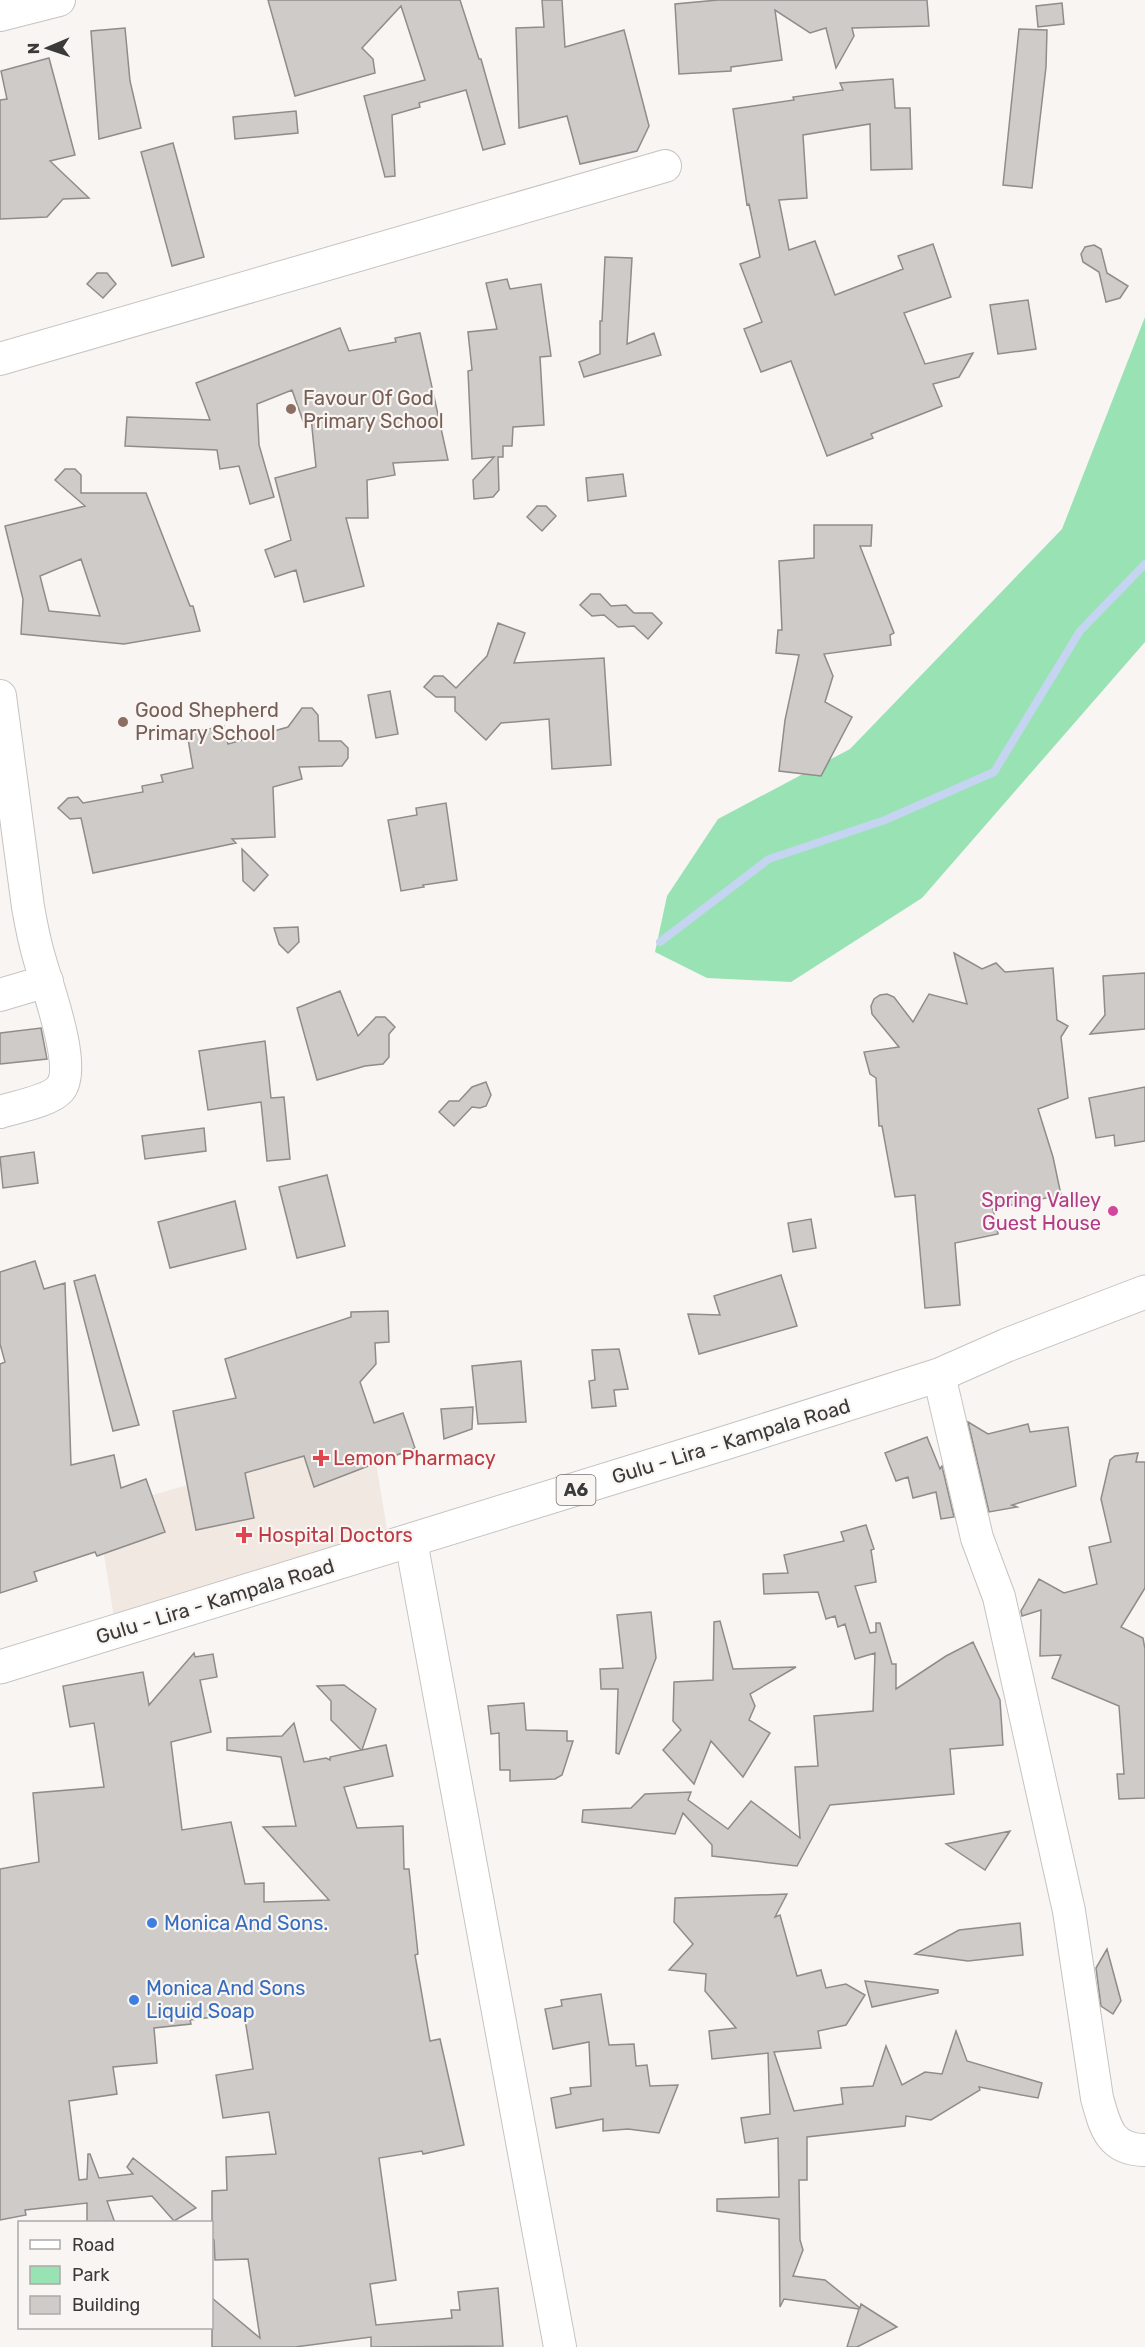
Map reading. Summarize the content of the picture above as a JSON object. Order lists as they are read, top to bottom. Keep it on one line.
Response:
{"streets":{"main road":["Gulu - Lira - Kampala Road","A6"]},"places":{"other":["Favour Of God Primary School","Good Shepherd Primary School","Spring Valley Guest House","Monica And Sons.","Monica And Sons Liquid Soap"],"health":["Lemon Pharmacy","Hospital Doctors"]},"legend":["Road","Park","Building"],"north":"left"}
